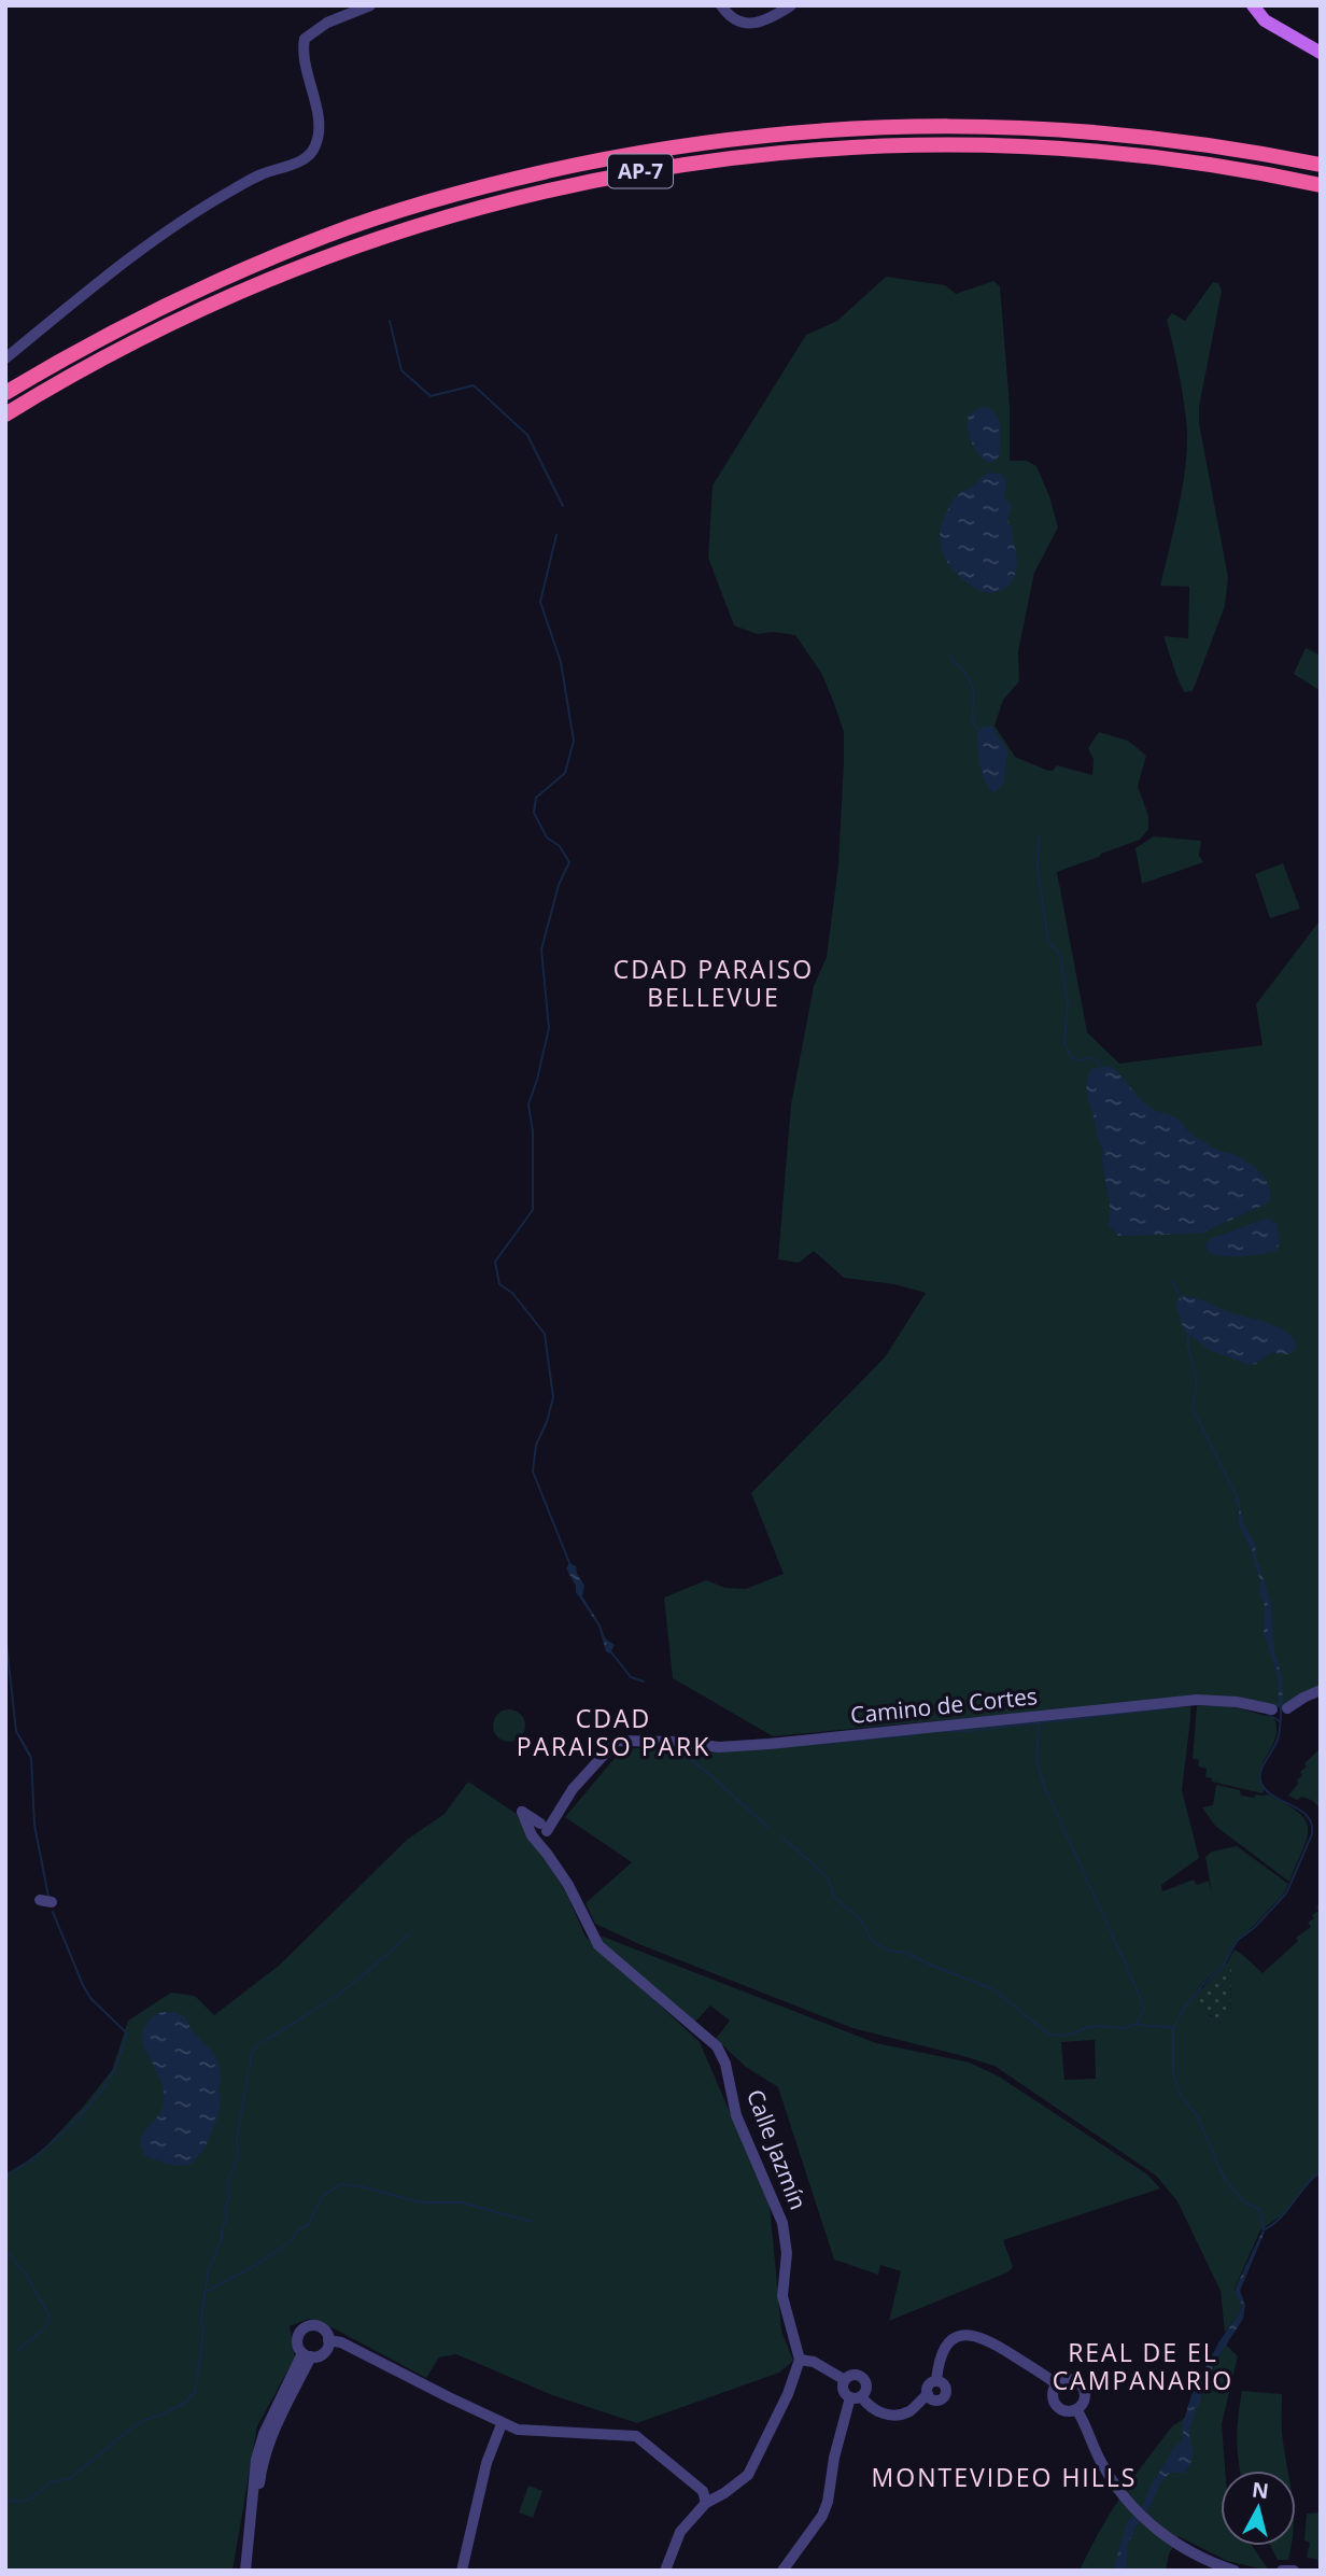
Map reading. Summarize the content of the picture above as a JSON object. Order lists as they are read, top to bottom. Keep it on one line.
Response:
{"streets":{"highway":["AP-7"],"street":["Camino de Cortes","Calle Jazmín"]},"crossings":[["Camino de Cortes","Calle Jazmín"]],"districts":["CDAD PARAISO BELLEVUE","CDAD PARAISO PARK","REAL DE EL CAMPANARIO","MONTEVIDEO HILLS"],"north":"top"}
